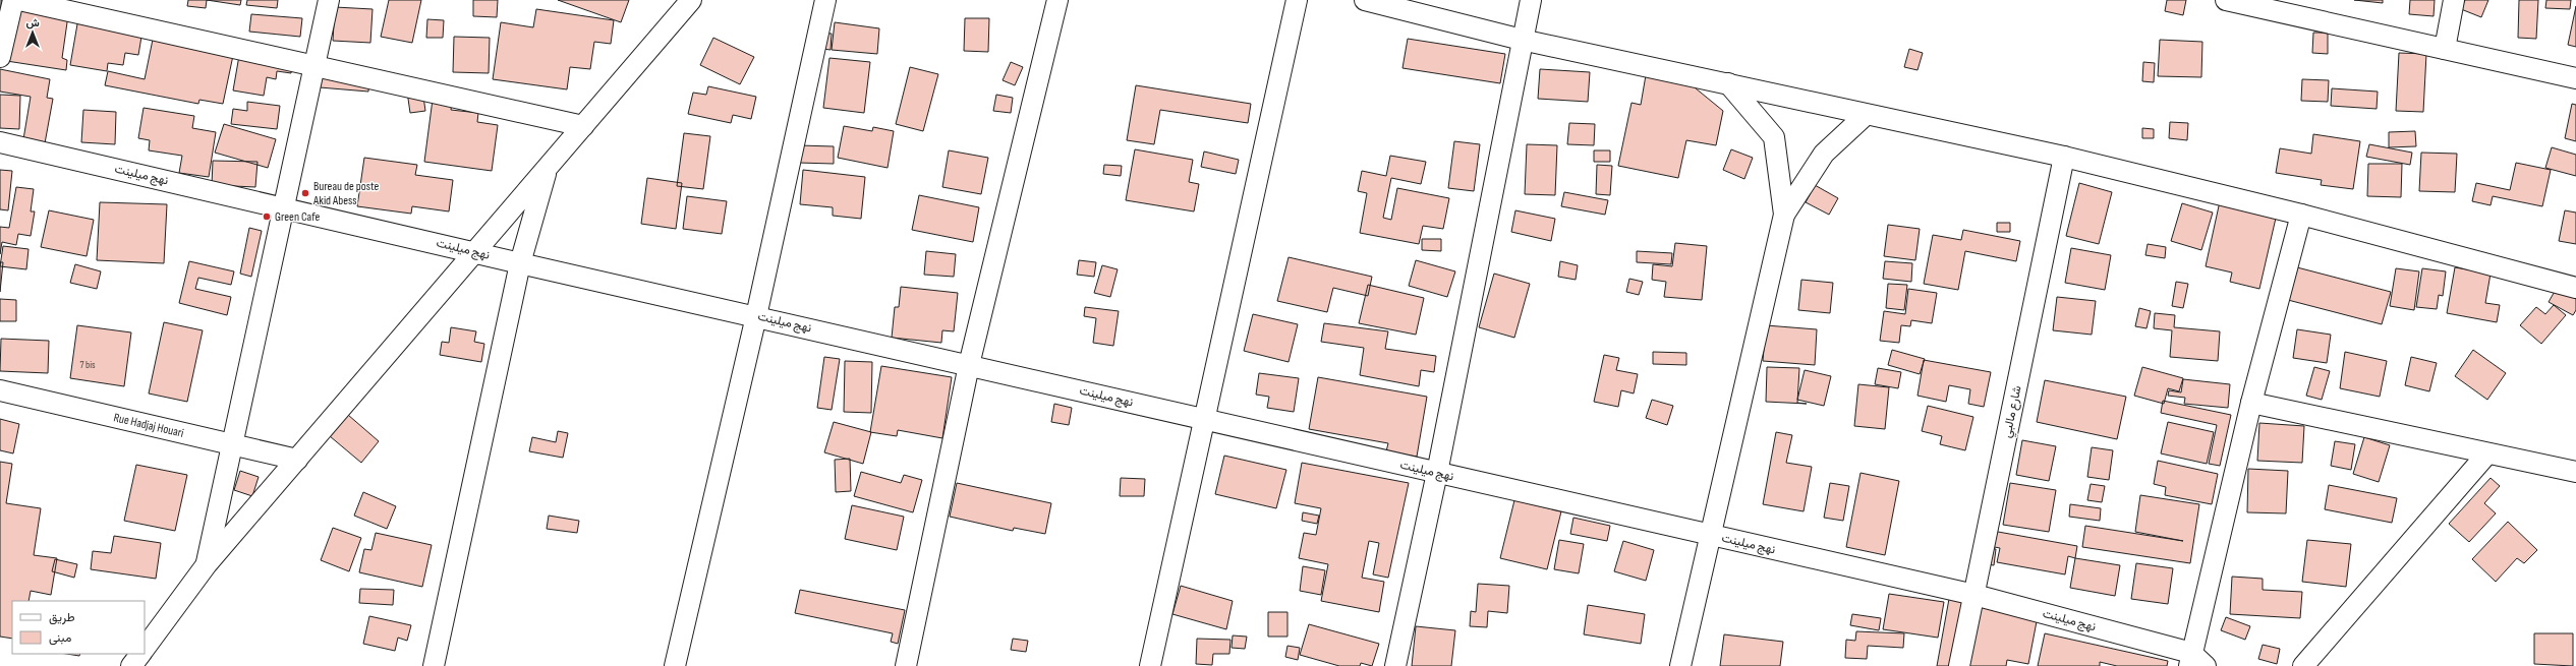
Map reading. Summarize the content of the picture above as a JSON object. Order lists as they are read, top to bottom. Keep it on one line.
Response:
{"streets":{"street":["نهج ميلينت","شارع مالبي","Rue Hadjaj Houari"]},"crossings":[["نهج ميلينت","شارع مالبي"]],"places":["Bureau de poste Akid Abess","Green Cafe"],"house_numbers":["7 bis"],"legend":["طريق","مبنى"],"north":"top"}
